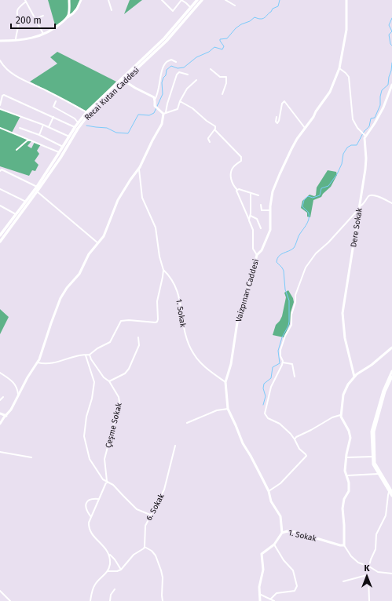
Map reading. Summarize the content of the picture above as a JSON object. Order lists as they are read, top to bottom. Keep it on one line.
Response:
{"streets":{"main road":["Recai Kutan Caddesi"],"street":["Dere Sokak","Vaizpınarı Caddesi","1. Sokak","Çeşme Sokak","6. Sokak"]},"crossings":[["Vaizpınarı Caddesi","1. Sokak"]],"scale_bar":"200 m","north":"top"}
